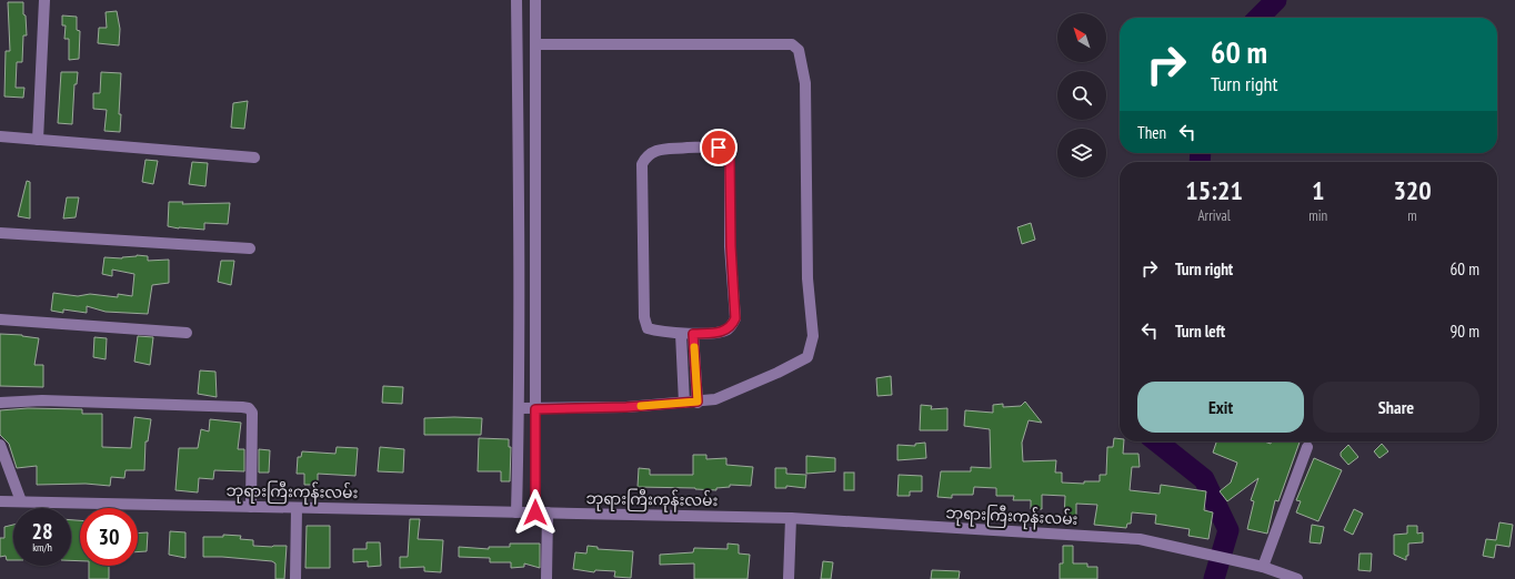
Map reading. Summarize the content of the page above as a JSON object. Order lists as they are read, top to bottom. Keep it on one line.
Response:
{"streets":{"street":["ဘုရားကြီးကုန်းလမ်း"]},"north":"top left","page":{"turn":["60 m","Turn right"],"then":"Then","eta":["15:21","Arrival","1","min","320","m"],"list":[{"name":"Turn right","value":"60 m"},{"name":"Turn left","value":"90 m"}],"buttons":["Exit","Share"],"speed":"28 km/h","limit":"30"}}
